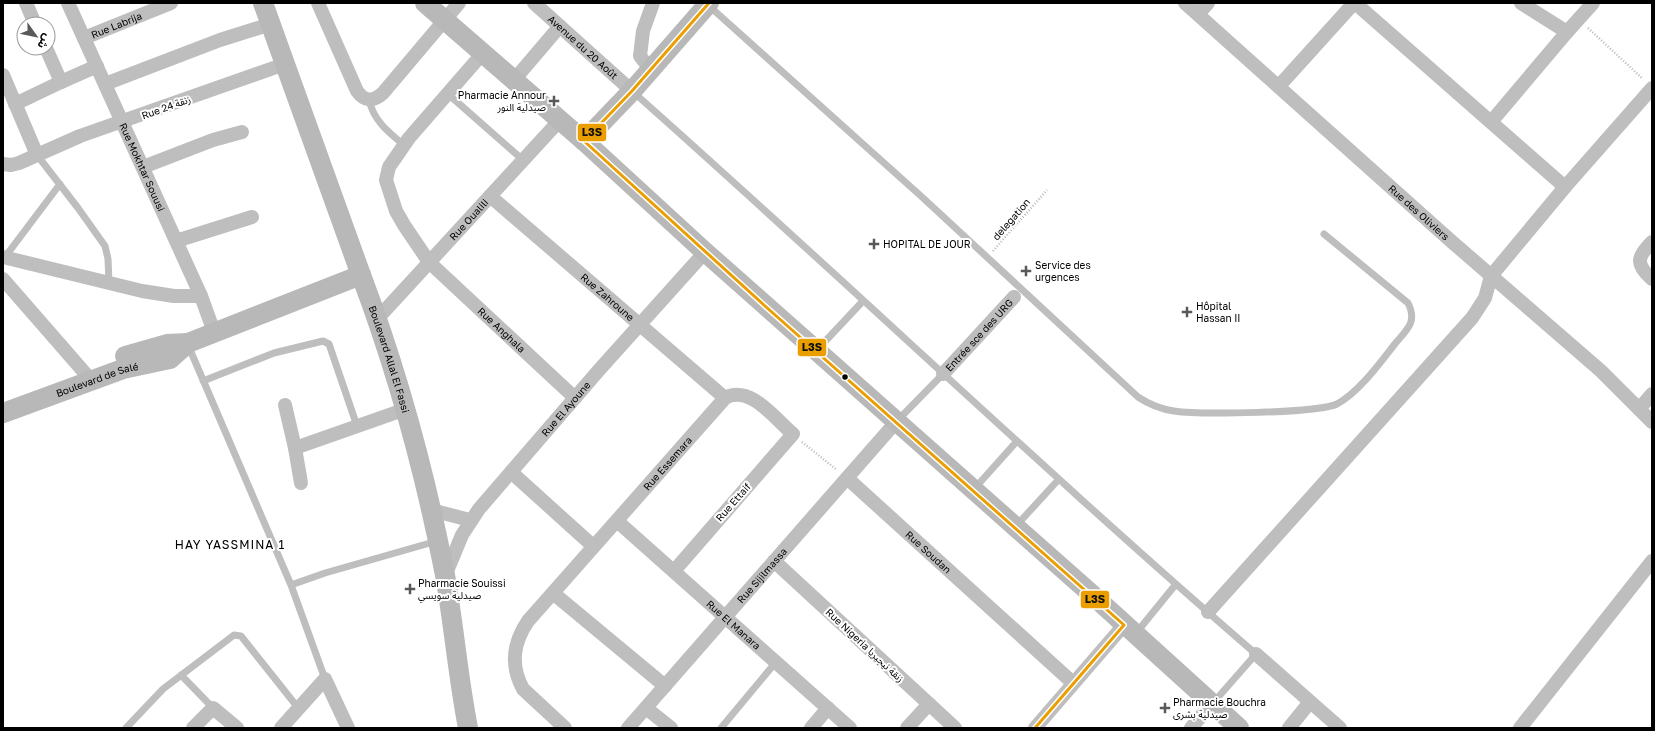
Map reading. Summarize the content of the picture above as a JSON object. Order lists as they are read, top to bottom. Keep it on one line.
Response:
{"streets":{"street":["Rue Labrija","Avenue du 20 Août","Rue 24 زنقة","Rue Mokhtar Souusi","Rue des Oliviers","Rue Oualili","Rue Zahroune","Rue Anghala","Entrée sce des URG","Boulevard Allal El Fassi","Boulevard de Salé","Rue El Ayoune","Rue Essemara","Rue Ettaif","Rue Soudan","Rue Sijilmassa","Rue El Manara","Rue Nigeria زنقة نيجيريا"],"path":["delegation"]},"crossings":[["Rue Labrija","Rue Mokhtar Souusi"],["Rue 24 زنقة","Rue Mokhtar Souusi"],["Rue 24 زنقة","Boulevard Allal El Fassi"],["Rue Mokhtar Souusi","Boulevard de Salé"],["Rue Oualili","Rue Zahroune"],["Rue Oualili","Rue Anghala"],["Rue Oualili","Boulevard Allal El Fassi"],["Rue Zahroune","Rue El Ayoune"],["Rue Zahroune","Rue Essemara"],["Rue Anghala","Rue El Ayoune"],["Boulevard Allal El Fassi","Boulevard de Salé"],["Boulevard Allal El Fassi","Rue El Ayoune"],["Rue Essemara","Rue El Manara"],["Rue Ettaif","Rue El Manara"],["Rue Soudan","Rue Sijilmassa"],["Rue Sijilmassa","Rue El Manara"],["Rue Sijilmassa","Rue Nigeria زنقة نيجيريا"]],"districts":["HAY YASSMINA 1"],"places":{"health":["Pharmacie Annour صيدلية النور","HOPITAL DE JOUR","Service des urgences","Hôpital Hassan II","Pharmacie Souissi صيدلية سويسي","Pharmacie Bouchra صيدلية بشرى"]},"lines":["transit line L3S"],"north":"bottom right"}
